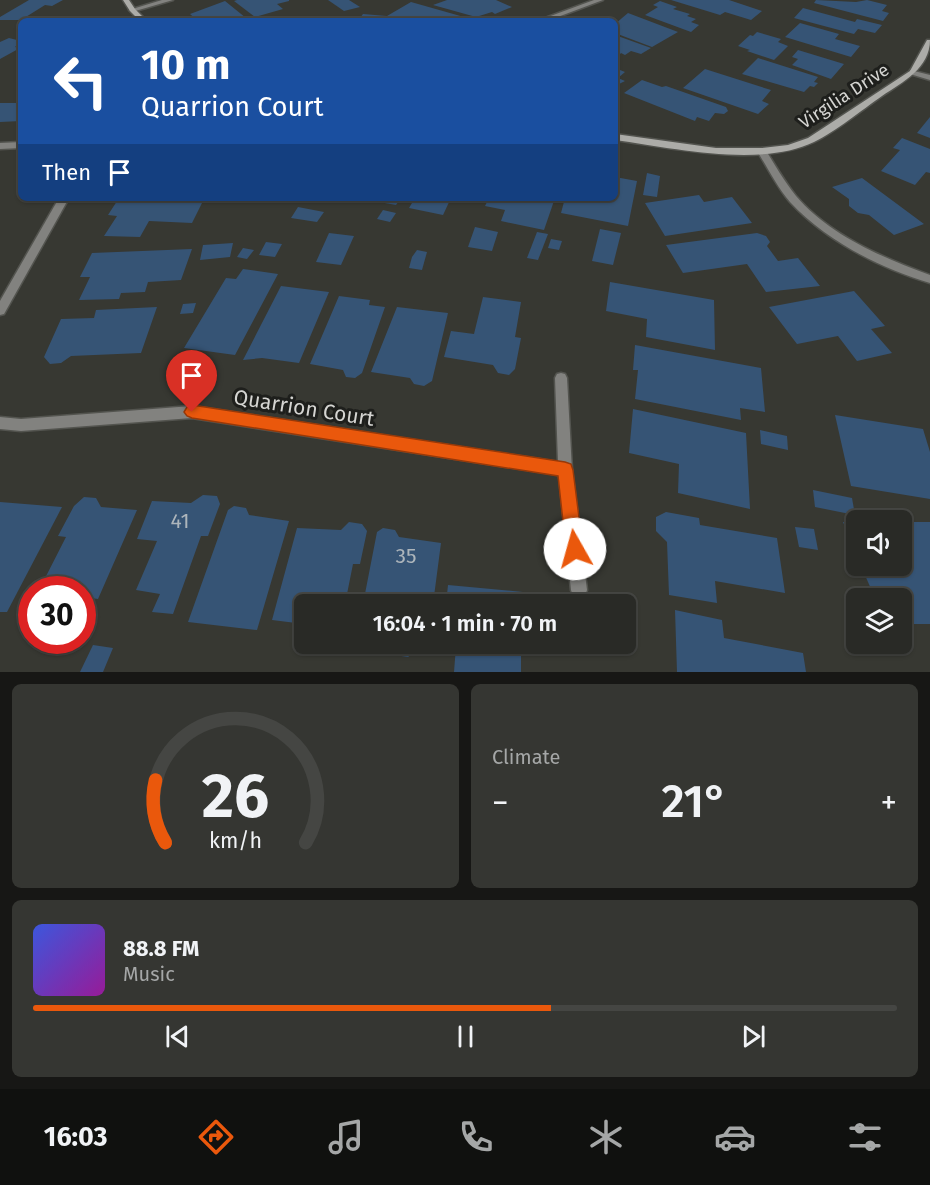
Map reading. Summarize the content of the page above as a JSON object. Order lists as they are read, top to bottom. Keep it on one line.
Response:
{"streets":{"street":["Virgilia Drive","Quarrion Court"]},"house_numbers":["41","35"],"page":{"turn":["10 m","Quarrion Court"],"then":"Then","limit":"30","trip":"16:04 · 1 min · 70 m","tile":"Climate","heat":["−","21°","+"],"song":["88.8 FM","Music"],"tabs":"16:03","gauge":["26","km/h"]}}
